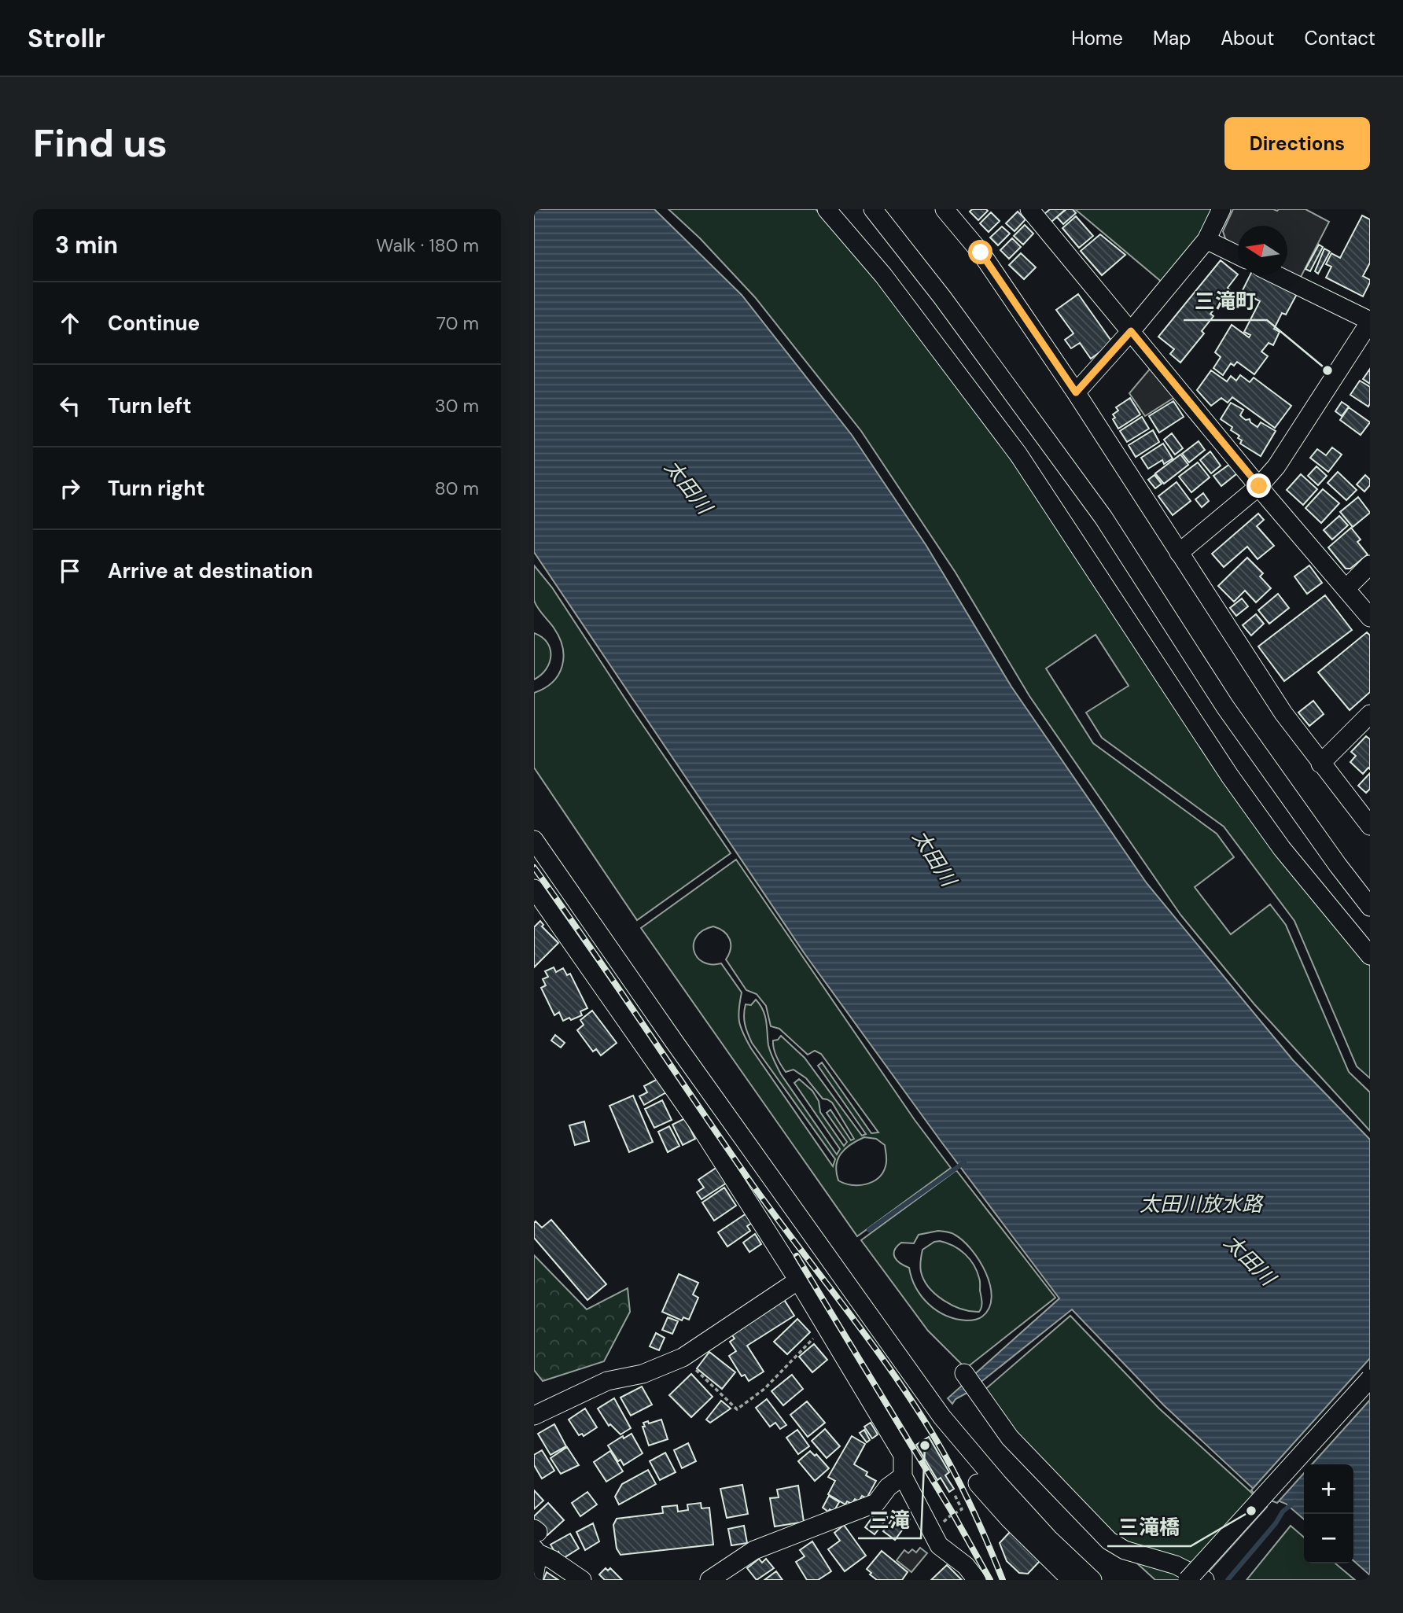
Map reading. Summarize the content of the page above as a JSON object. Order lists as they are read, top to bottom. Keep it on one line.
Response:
{"water":["太田川","太田川放水路"],"places":["三滝町","三滝","三滝橋"],"north":"left","page":{"header":"Strollr","nav":["Home","Map","About","Contact"],"buttons":"Directions","title":"Find us","heading":["3 min","Walk · 180 m"],"list":[["Continue","70 m"],["Turn left","30 m"],["Turn right","80 m"],"Arrive at destination"],"map_buttons":["+","−"]}}
